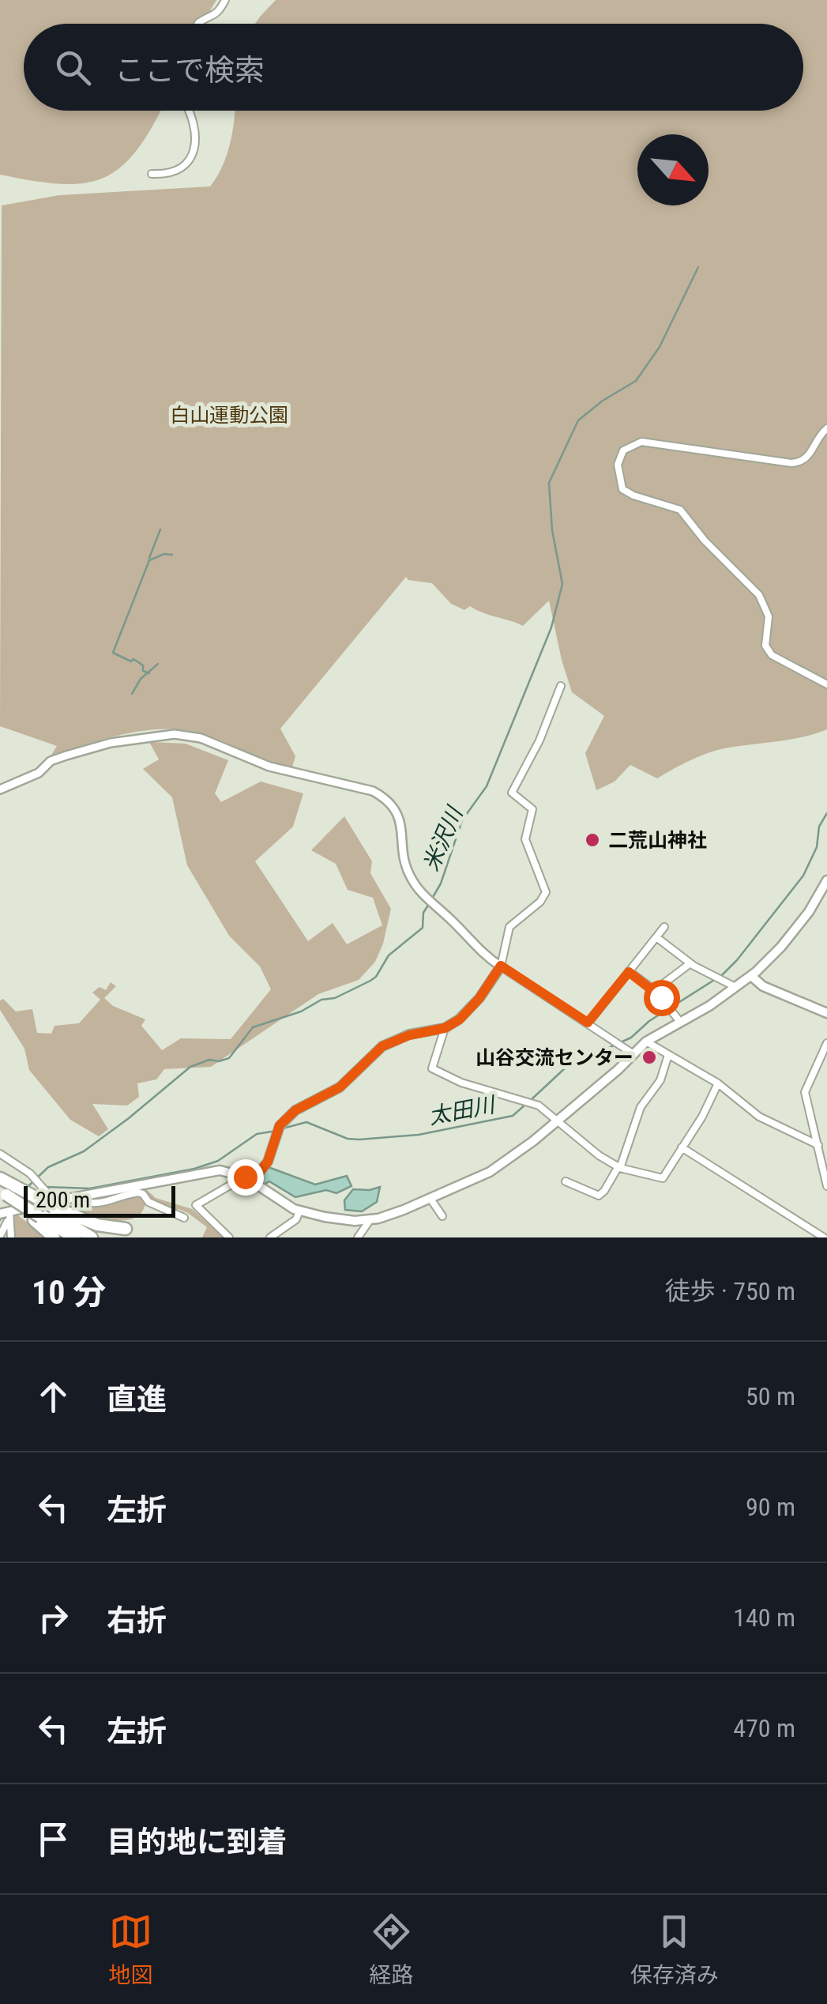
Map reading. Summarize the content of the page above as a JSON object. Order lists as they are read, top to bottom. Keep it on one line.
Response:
{"water":["米沢川","太田川"],"parks":["白山運動公園"],"places":["二荒山神社","山谷交流センター"],"scale_bar":"200 m","north":"bottom right","page":{"search":"ここで検索","scale":"200 m","heading":["10 分","徒歩 · 750 m"],"list":[["直進","50 m"],["左折","90 m"],["右折","140 m"],["左折","470 m"],"目的地に到着"],"nav":["地図","経路","保存済み"]}}
